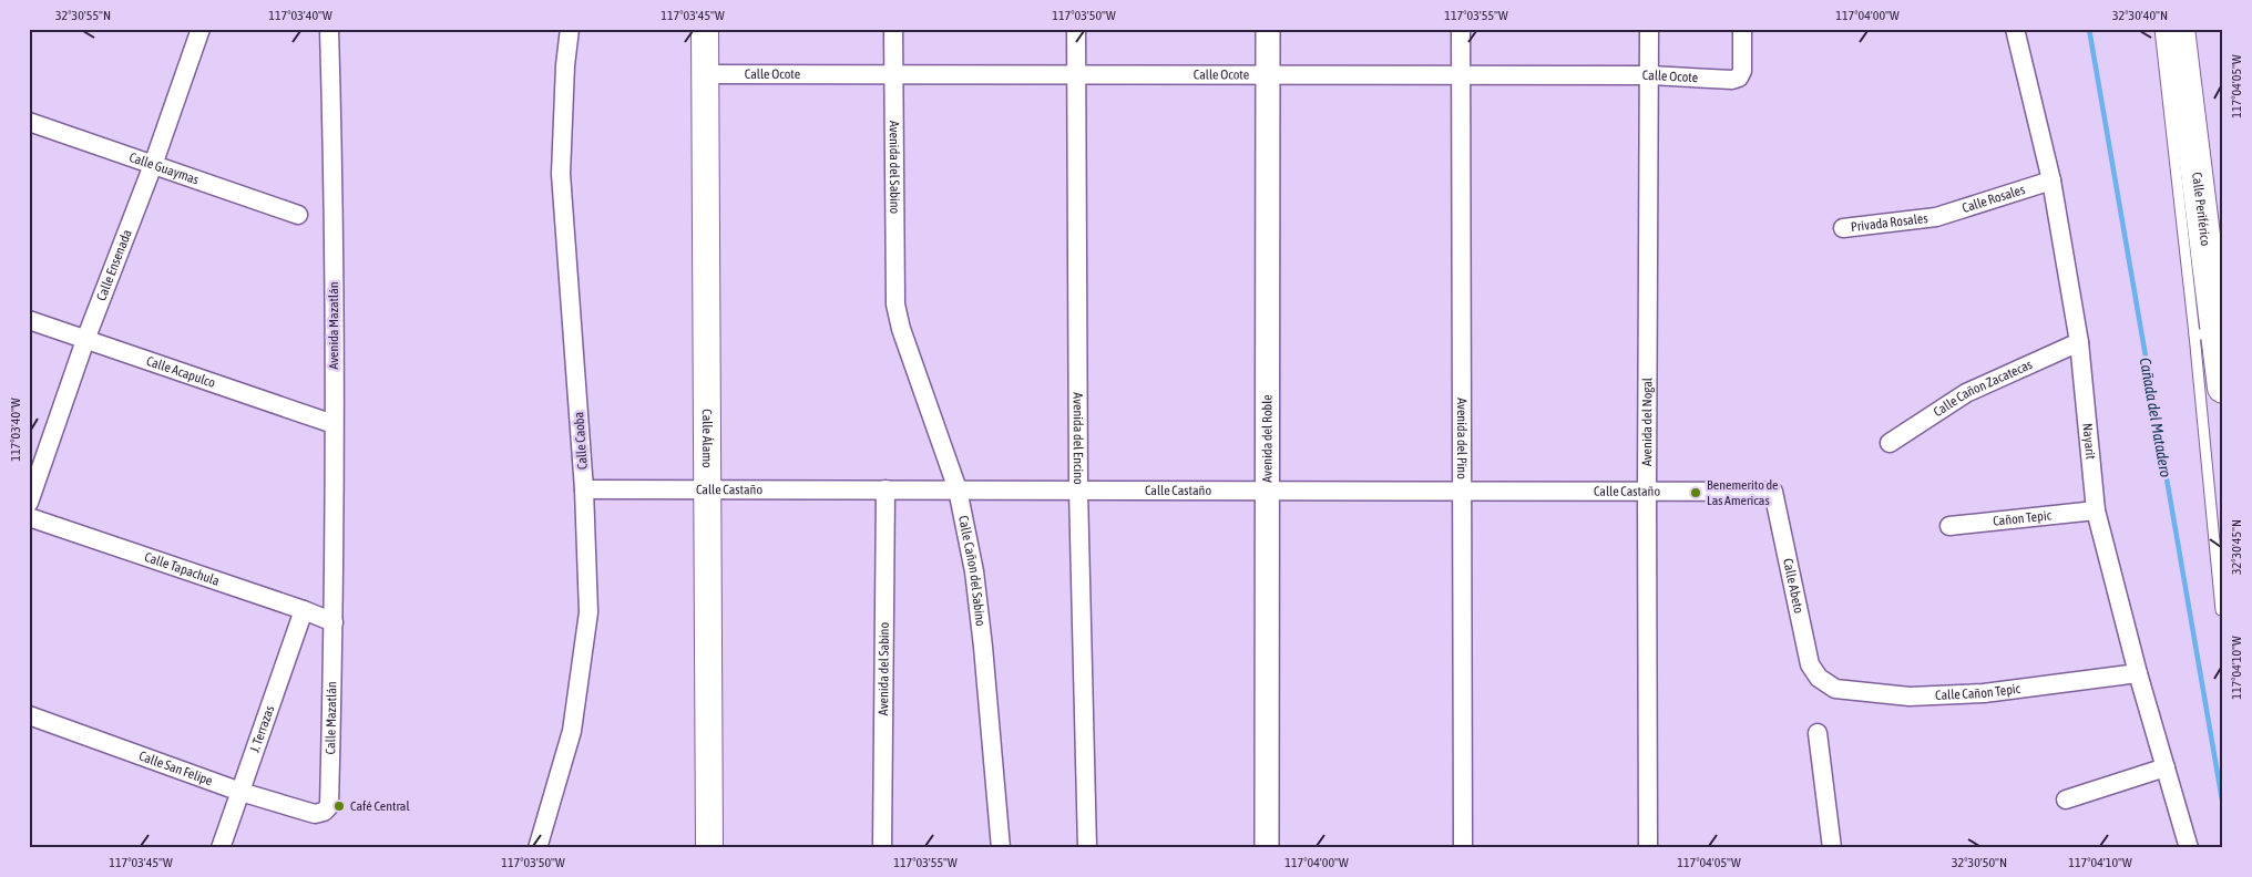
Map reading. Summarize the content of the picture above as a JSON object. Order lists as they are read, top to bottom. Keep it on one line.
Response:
{"streets":{"highway":["Calle Periférico"],"main road":["Calle Álamo"],"street":["Calle Ocote","Avenida del Sabino","Calle Guaymas","Calle Rosales","Privada Rosales","Calle Ensenada","Avenida Mazatlán","Calle Acapulco","Calle Cañon Zacatecas","Avenida del Nogal","Avenida del Encino","Avenida del Roble","Avenida del Pino","Calle Caoba","Nayarit","Calle Castaño","Cañon Tepic","Calle Tapachula","Calle Cañon del Sabino","Calle Abeto","Calle Cañon Tepic","Calle Mazatlán","J. Terrazas","Calle San Felipe"]},"crossings":[["Calle Ocote","Avenida del Sabino"],["Calle Ocote","Avenida del Nogal"],["Calle Ocote","Calle Álamo"],["Calle Ocote","Avenida del Encino"],["Calle Ocote","Avenida del Roble"],["Calle Ocote","Avenida del Pino"],["Avenida del Sabino","Calle Castaño"],["Avenida del Sabino","Calle Cañon del Sabino"],["Calle Guaymas","Calle Ensenada"],["Calle Rosales","Privada Rosales"],["Calle Rosales","Nayarit"],["Calle Ensenada","Calle Acapulco"],["Avenida Mazatlán","Calle Acapulco"],["Avenida Mazatlán","Calle Tapachula"],["Avenida Mazatlán","Calle Mazatlán"],["Calle Cañon Zacatecas","Nayarit"],["Avenida del Nogal","Calle Castaño"],["Calle Álamo","Calle Castaño"],["Avenida del Encino","Calle Castaño"],["Avenida del Roble","Calle Castaño"],["Avenida del Pino","Calle Castaño"],["Calle Caoba","Calle Castaño"],["Nayarit","Cañon Tepic"],["Nayarit","Calle Cañon Tepic"],["Calle Castaño","Calle Cañon del Sabino"],["Calle Castaño","Calle Abeto"],["Calle Tapachula","Calle Mazatlán"],["Calle Tapachula","J. Terrazas"],["Calle Abeto","Calle Cañon Tepic"],["Calle Mazatlán","Calle San Felipe"],["J. Terrazas","Calle San Felipe"]],"water":["Cañada del Matadero"],"places":["Benemerito de Las Americas","Café Central"],"coordinates":["32°30'55\"N","117°03'40\"W","117°03'45\"W","117°03'50\"W","117°03'55\"W","117°04'00\"W","32°30'40\"N","117°04'05\"W","32°30'45\"N","117°04'10\"W","32°30'50\"N"]}
